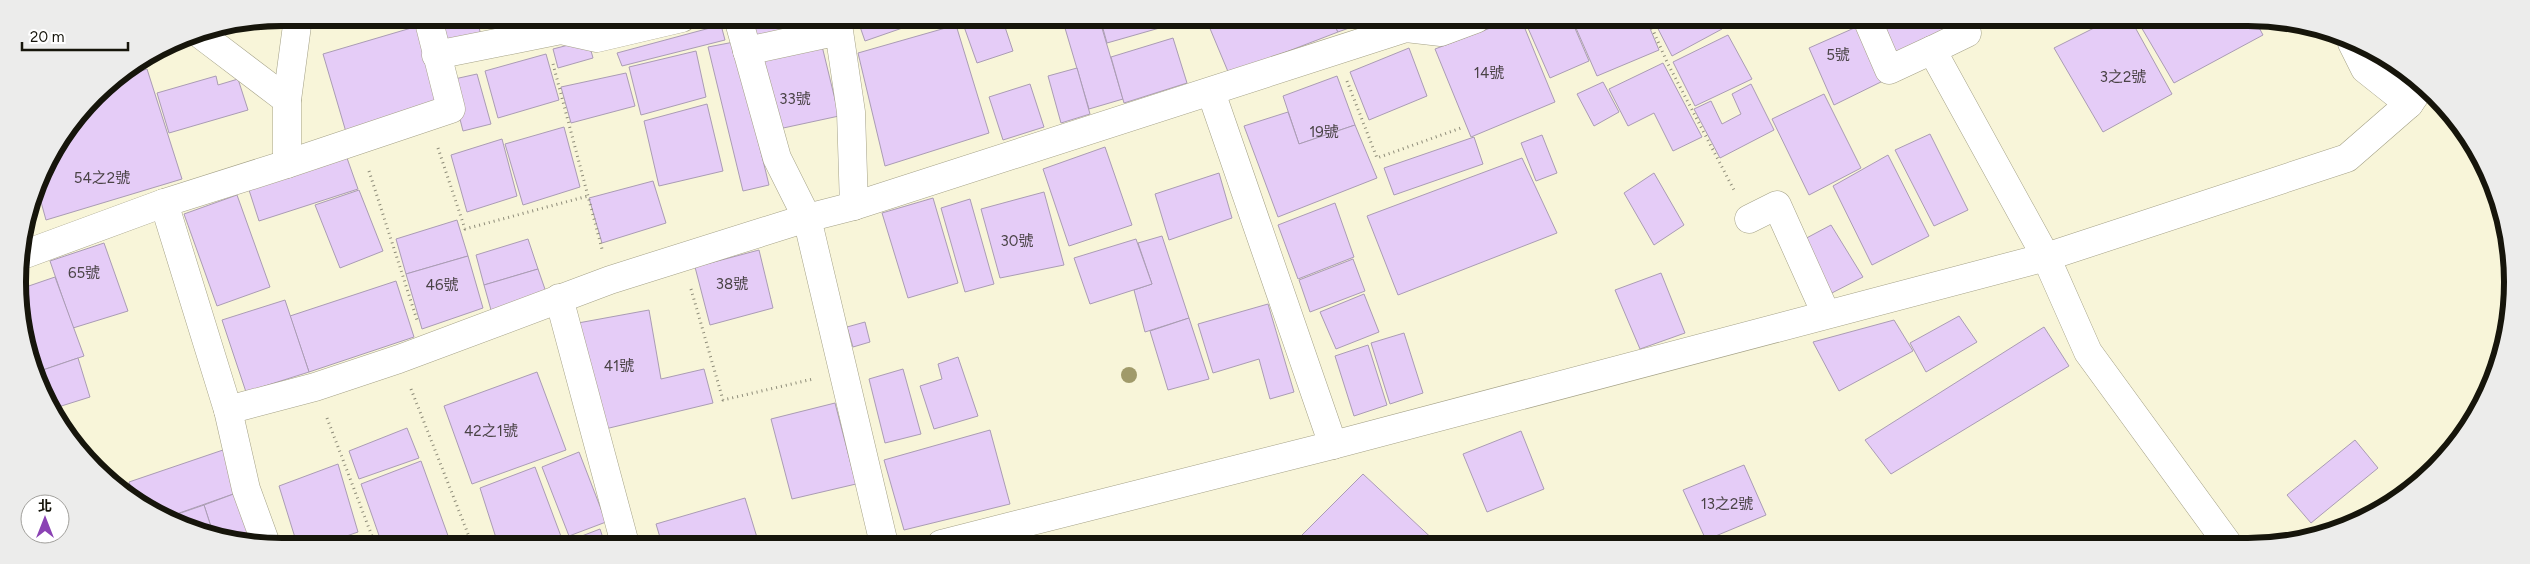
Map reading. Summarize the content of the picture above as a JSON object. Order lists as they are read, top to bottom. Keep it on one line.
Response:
{"house_numbers":["5號","14號","3之2號","33號","19號","54之2號","30號","65號","38號","46號","41號","42之1號","13之2號"],"scale_bar":"20 m","north":"top"}
